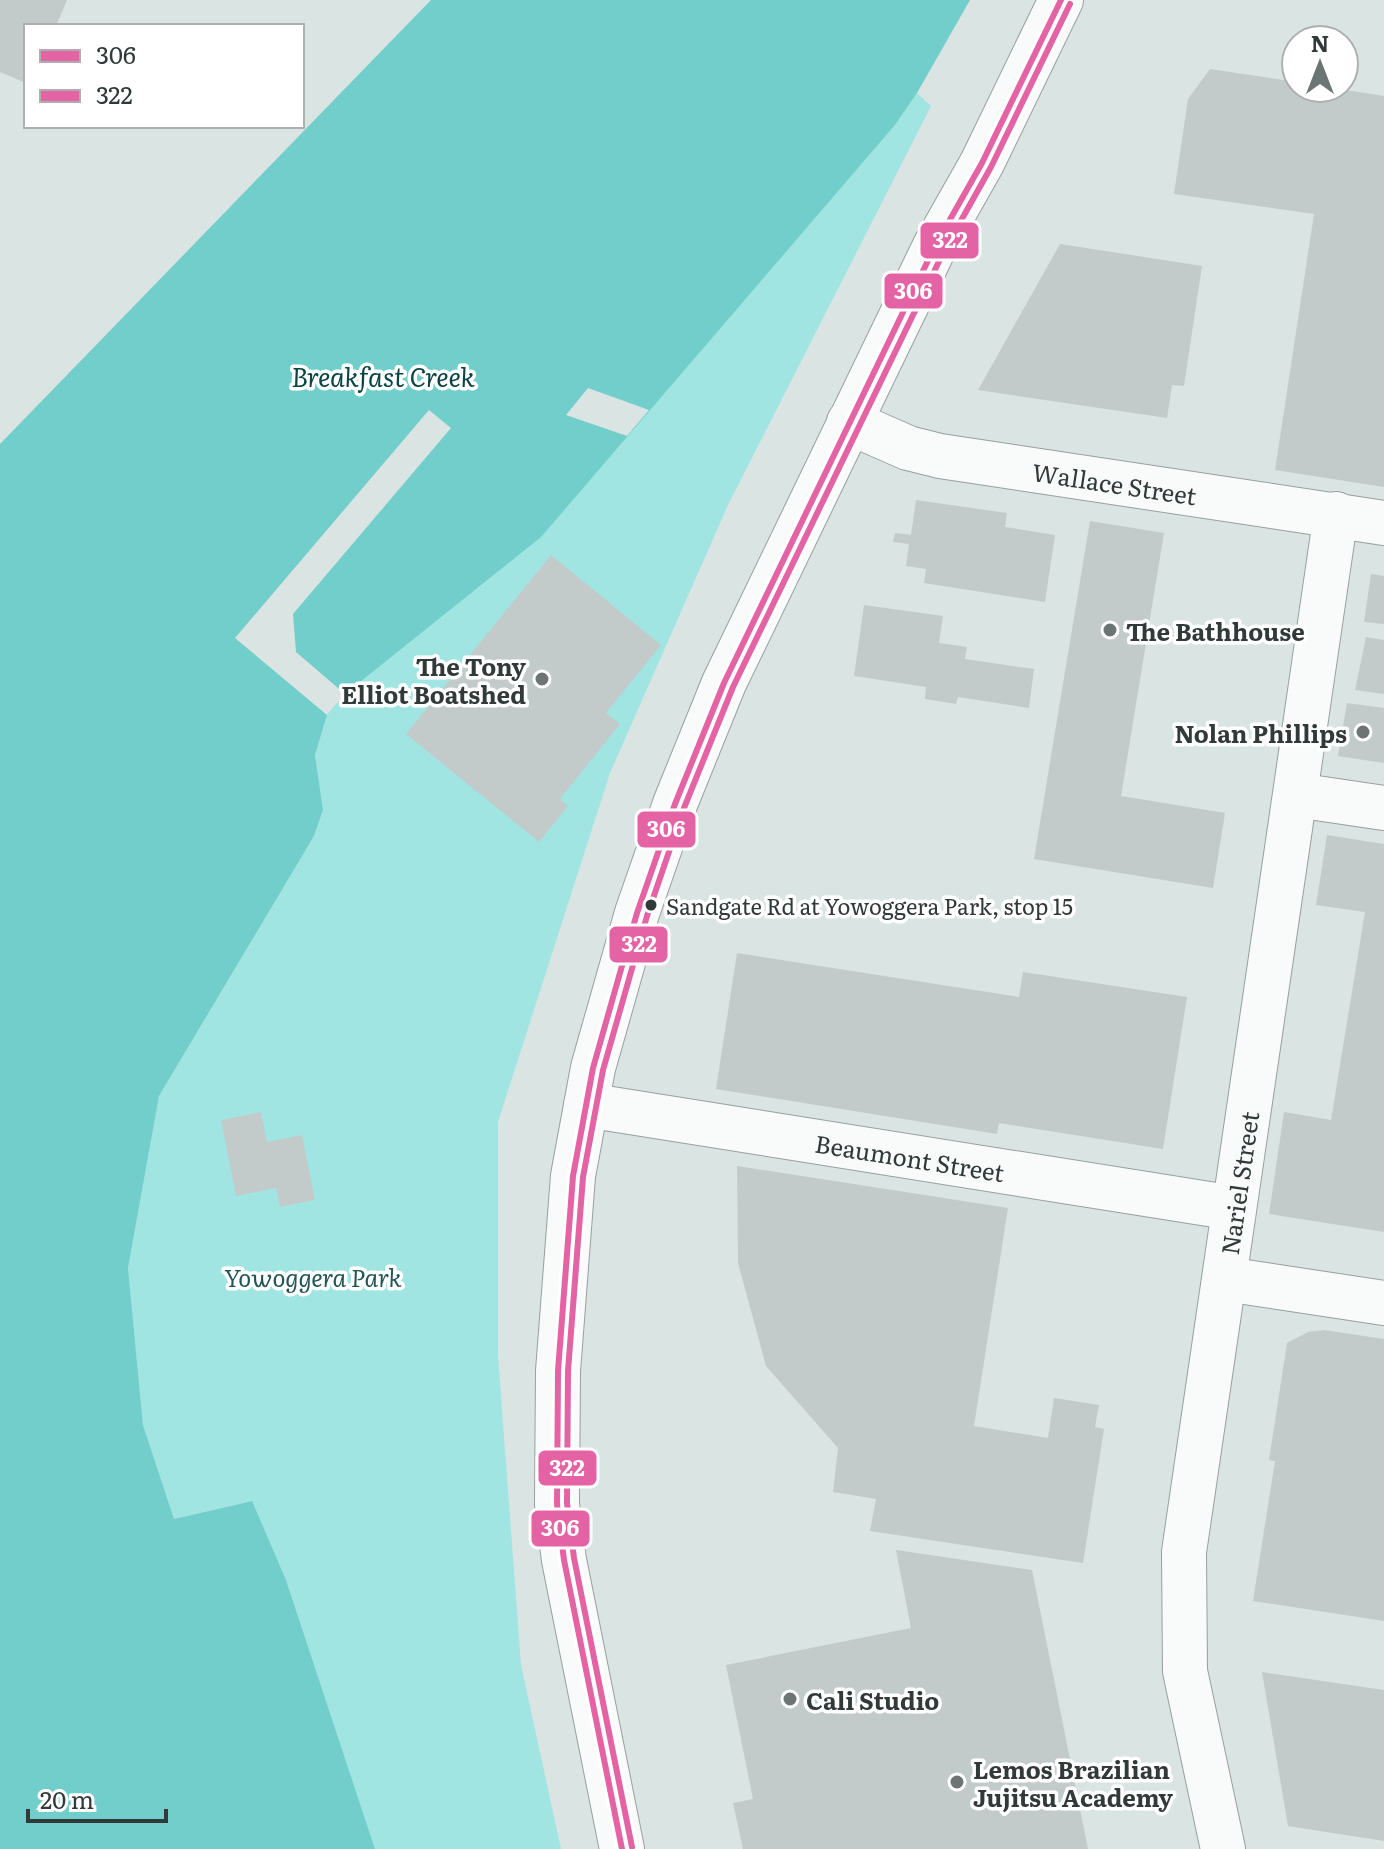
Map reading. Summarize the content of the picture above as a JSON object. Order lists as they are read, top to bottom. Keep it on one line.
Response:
{"streets":{"street":["Wallace Street","Beaumont Street","Nariel Street"]},"crossings":[["Wallace Street","Nariel Street"],["Beaumont Street","Nariel Street"]],"water":["Breakfast Creek"],"parks":["Yowoggera Park"],"places":["The Bathhouse","The Tony Elliot Boatshed","Nolan Phillips","Sandgate Rd at Yowoggera Park, stop 15","Cali Studio","Lemos Brazilian Jujitsu Academy"],"lines":["transit line 306","transit line 322"],"legend":["306","322"],"scale_bar":"20 m","north":"top"}
